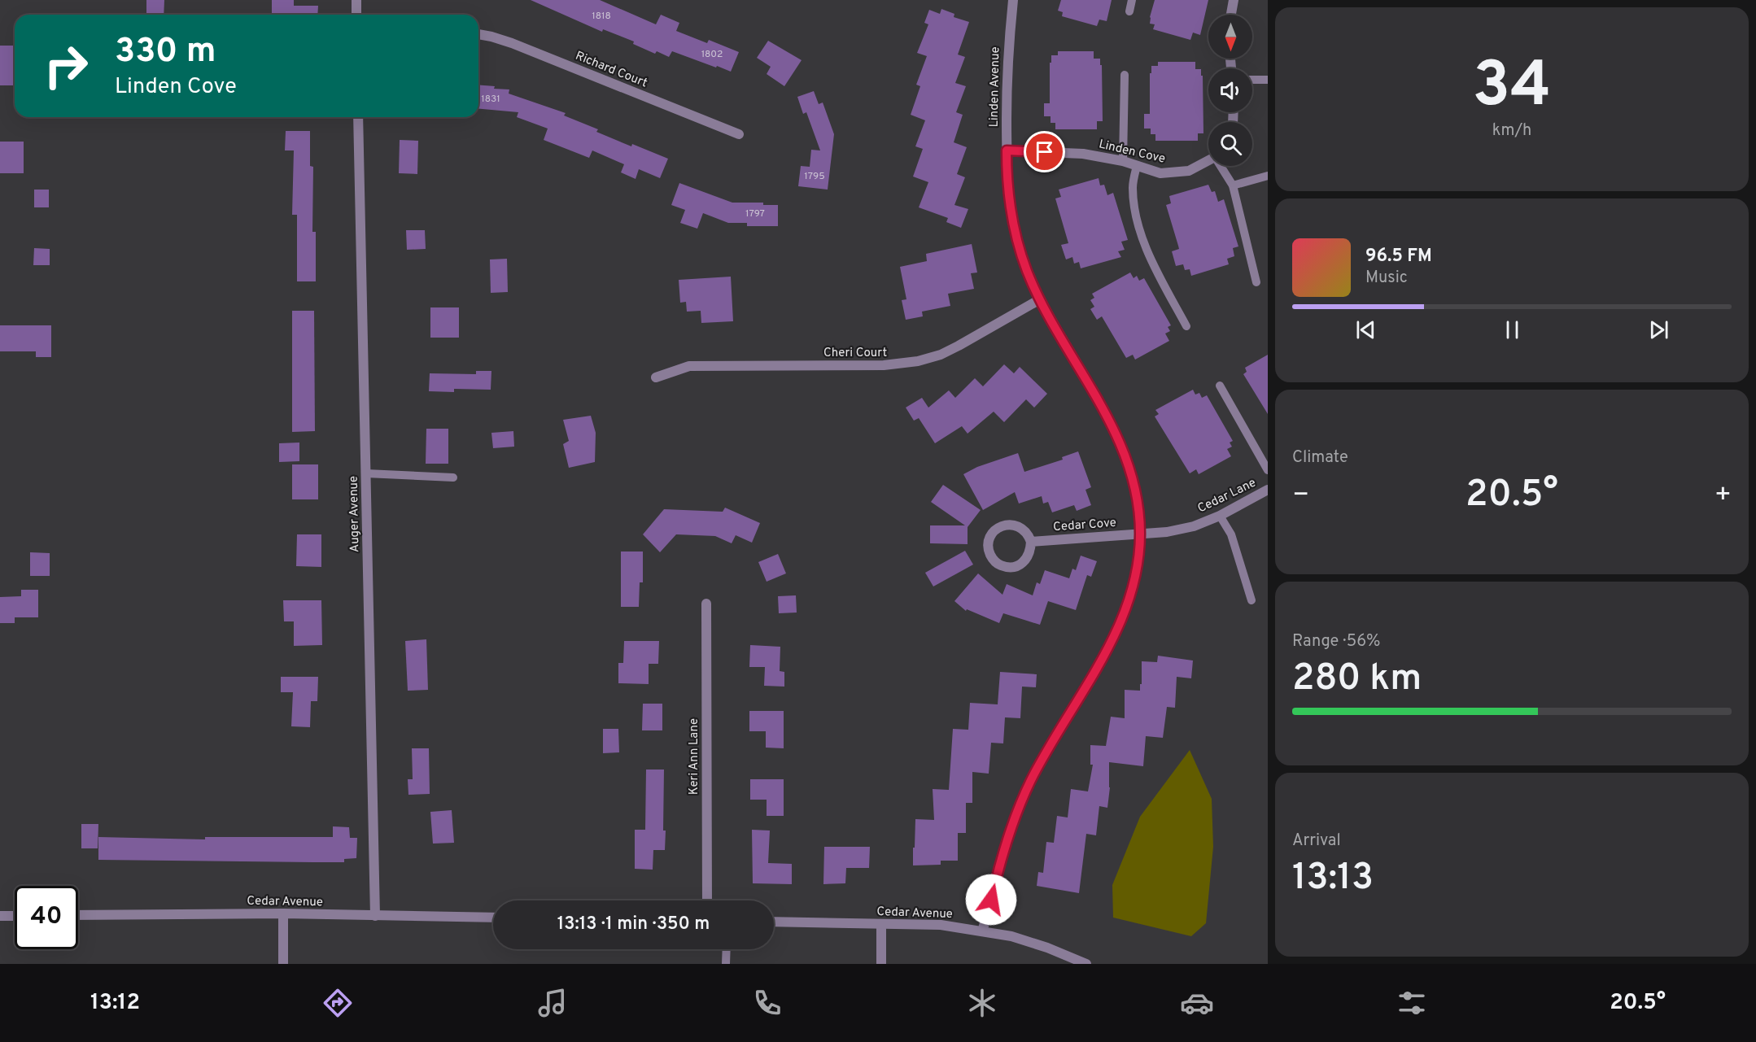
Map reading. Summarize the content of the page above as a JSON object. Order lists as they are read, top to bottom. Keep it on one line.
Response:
{"streets":{"street":["Richard Court","Linden Avenue","Linden Cove","Cheri Court","Cedar Lane","Auger Avenue","Cedar Cove","Keri Ann Lane","Cedar Avenue"]},"crossings":[["Linden Avenue","Linden Cove"],["Linden Avenue","Cheri Court"],["Linden Avenue","Cedar Lane"],["Linden Avenue","Cedar Cove"],["Linden Avenue","Cedar Avenue"],["Cedar Lane","Cedar Cove"],["Auger Avenue","Cedar Avenue"]],"house_numbers":["1818","1802","1831","1795","1797"],"north":"bottom","page":{"tile":[["34","km/h"],"Climate",["Range · 56%","280 km"],["Arrival","13:13"]],"turn":["330 m","Linden Cove"],"song":["96.5 FM","Music"],"heat":["−","20.5°","+"],"limit":"40","trip":"13:13 · 1 min · 350 m","tabs":["13:12","20.5°"]}}
